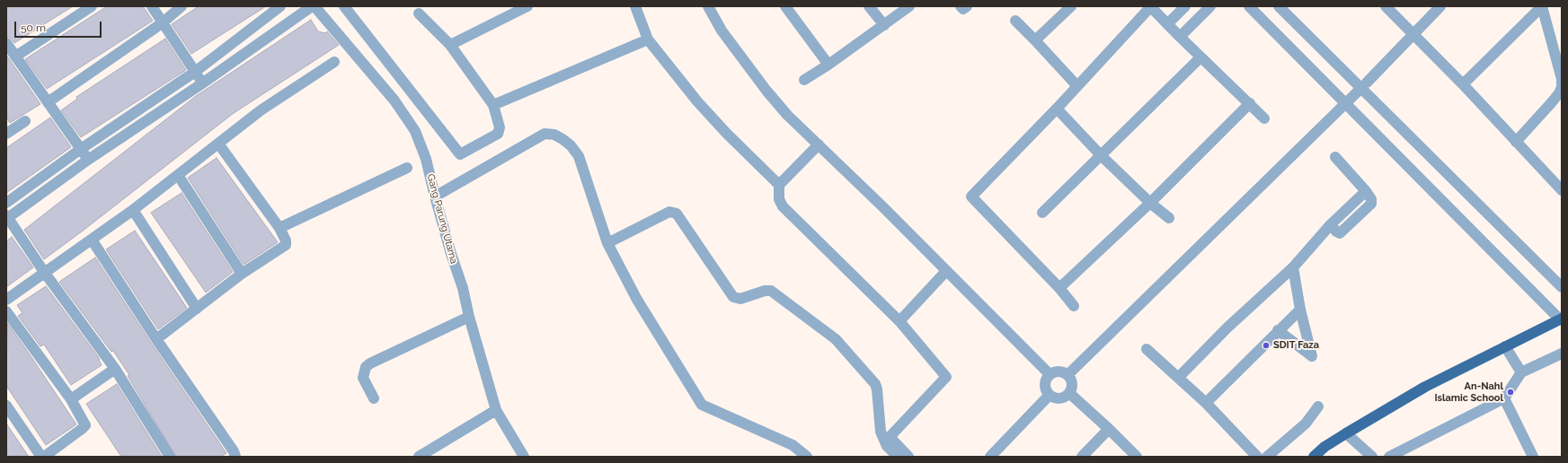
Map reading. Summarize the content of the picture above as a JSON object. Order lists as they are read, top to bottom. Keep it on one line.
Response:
{"streets":{"street":["Gang Parung Utama"]},"places":["SDIT Faza","An-Nahl Islamic School"],"scale_bar":"50 m"}
